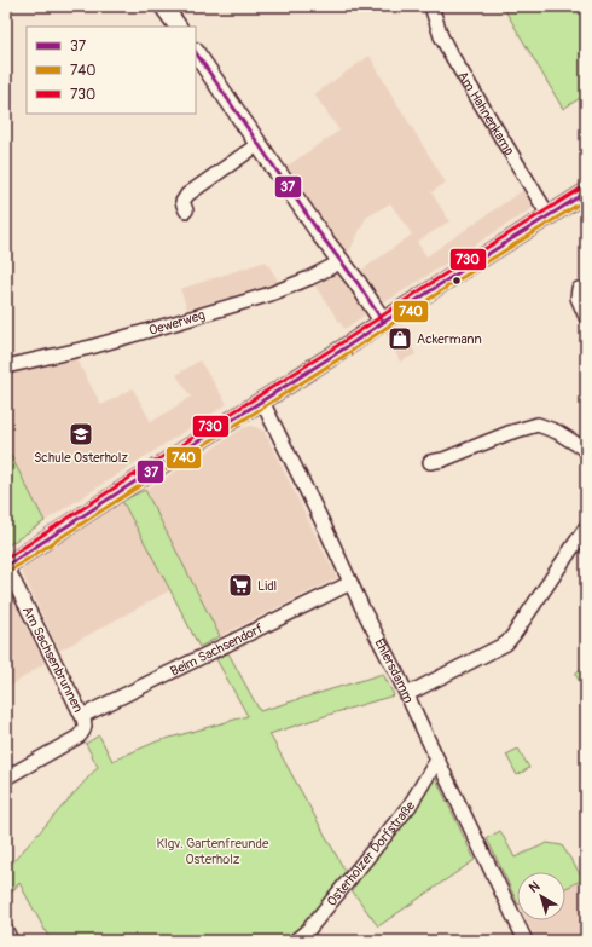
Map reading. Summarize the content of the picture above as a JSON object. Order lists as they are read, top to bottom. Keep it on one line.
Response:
{"streets":{"street":["Am Hahnenkamp","Oewerweg","Beim Sachsendorf","Am Sachsenbrunnen","Ehlersdamm","Osterholzer Dorfstraße"]},"crossings":[["Beim Sachsendorf","Am Sachsenbrunnen"],["Beim Sachsendorf","Ehlersdamm"],["Ehlersdamm","Osterholzer Dorfstraße"]],"parks":["Klgv. Gartenfreunde Osterholz"],"places":{"shop":["Ackermann"],"school or university":["Schule Osterholz"],"supermarket":["Lidl"]},"lines":["transit line 37","transit line 730","transit line 740"],"legend":["37","740","730"],"north":"top left"}
